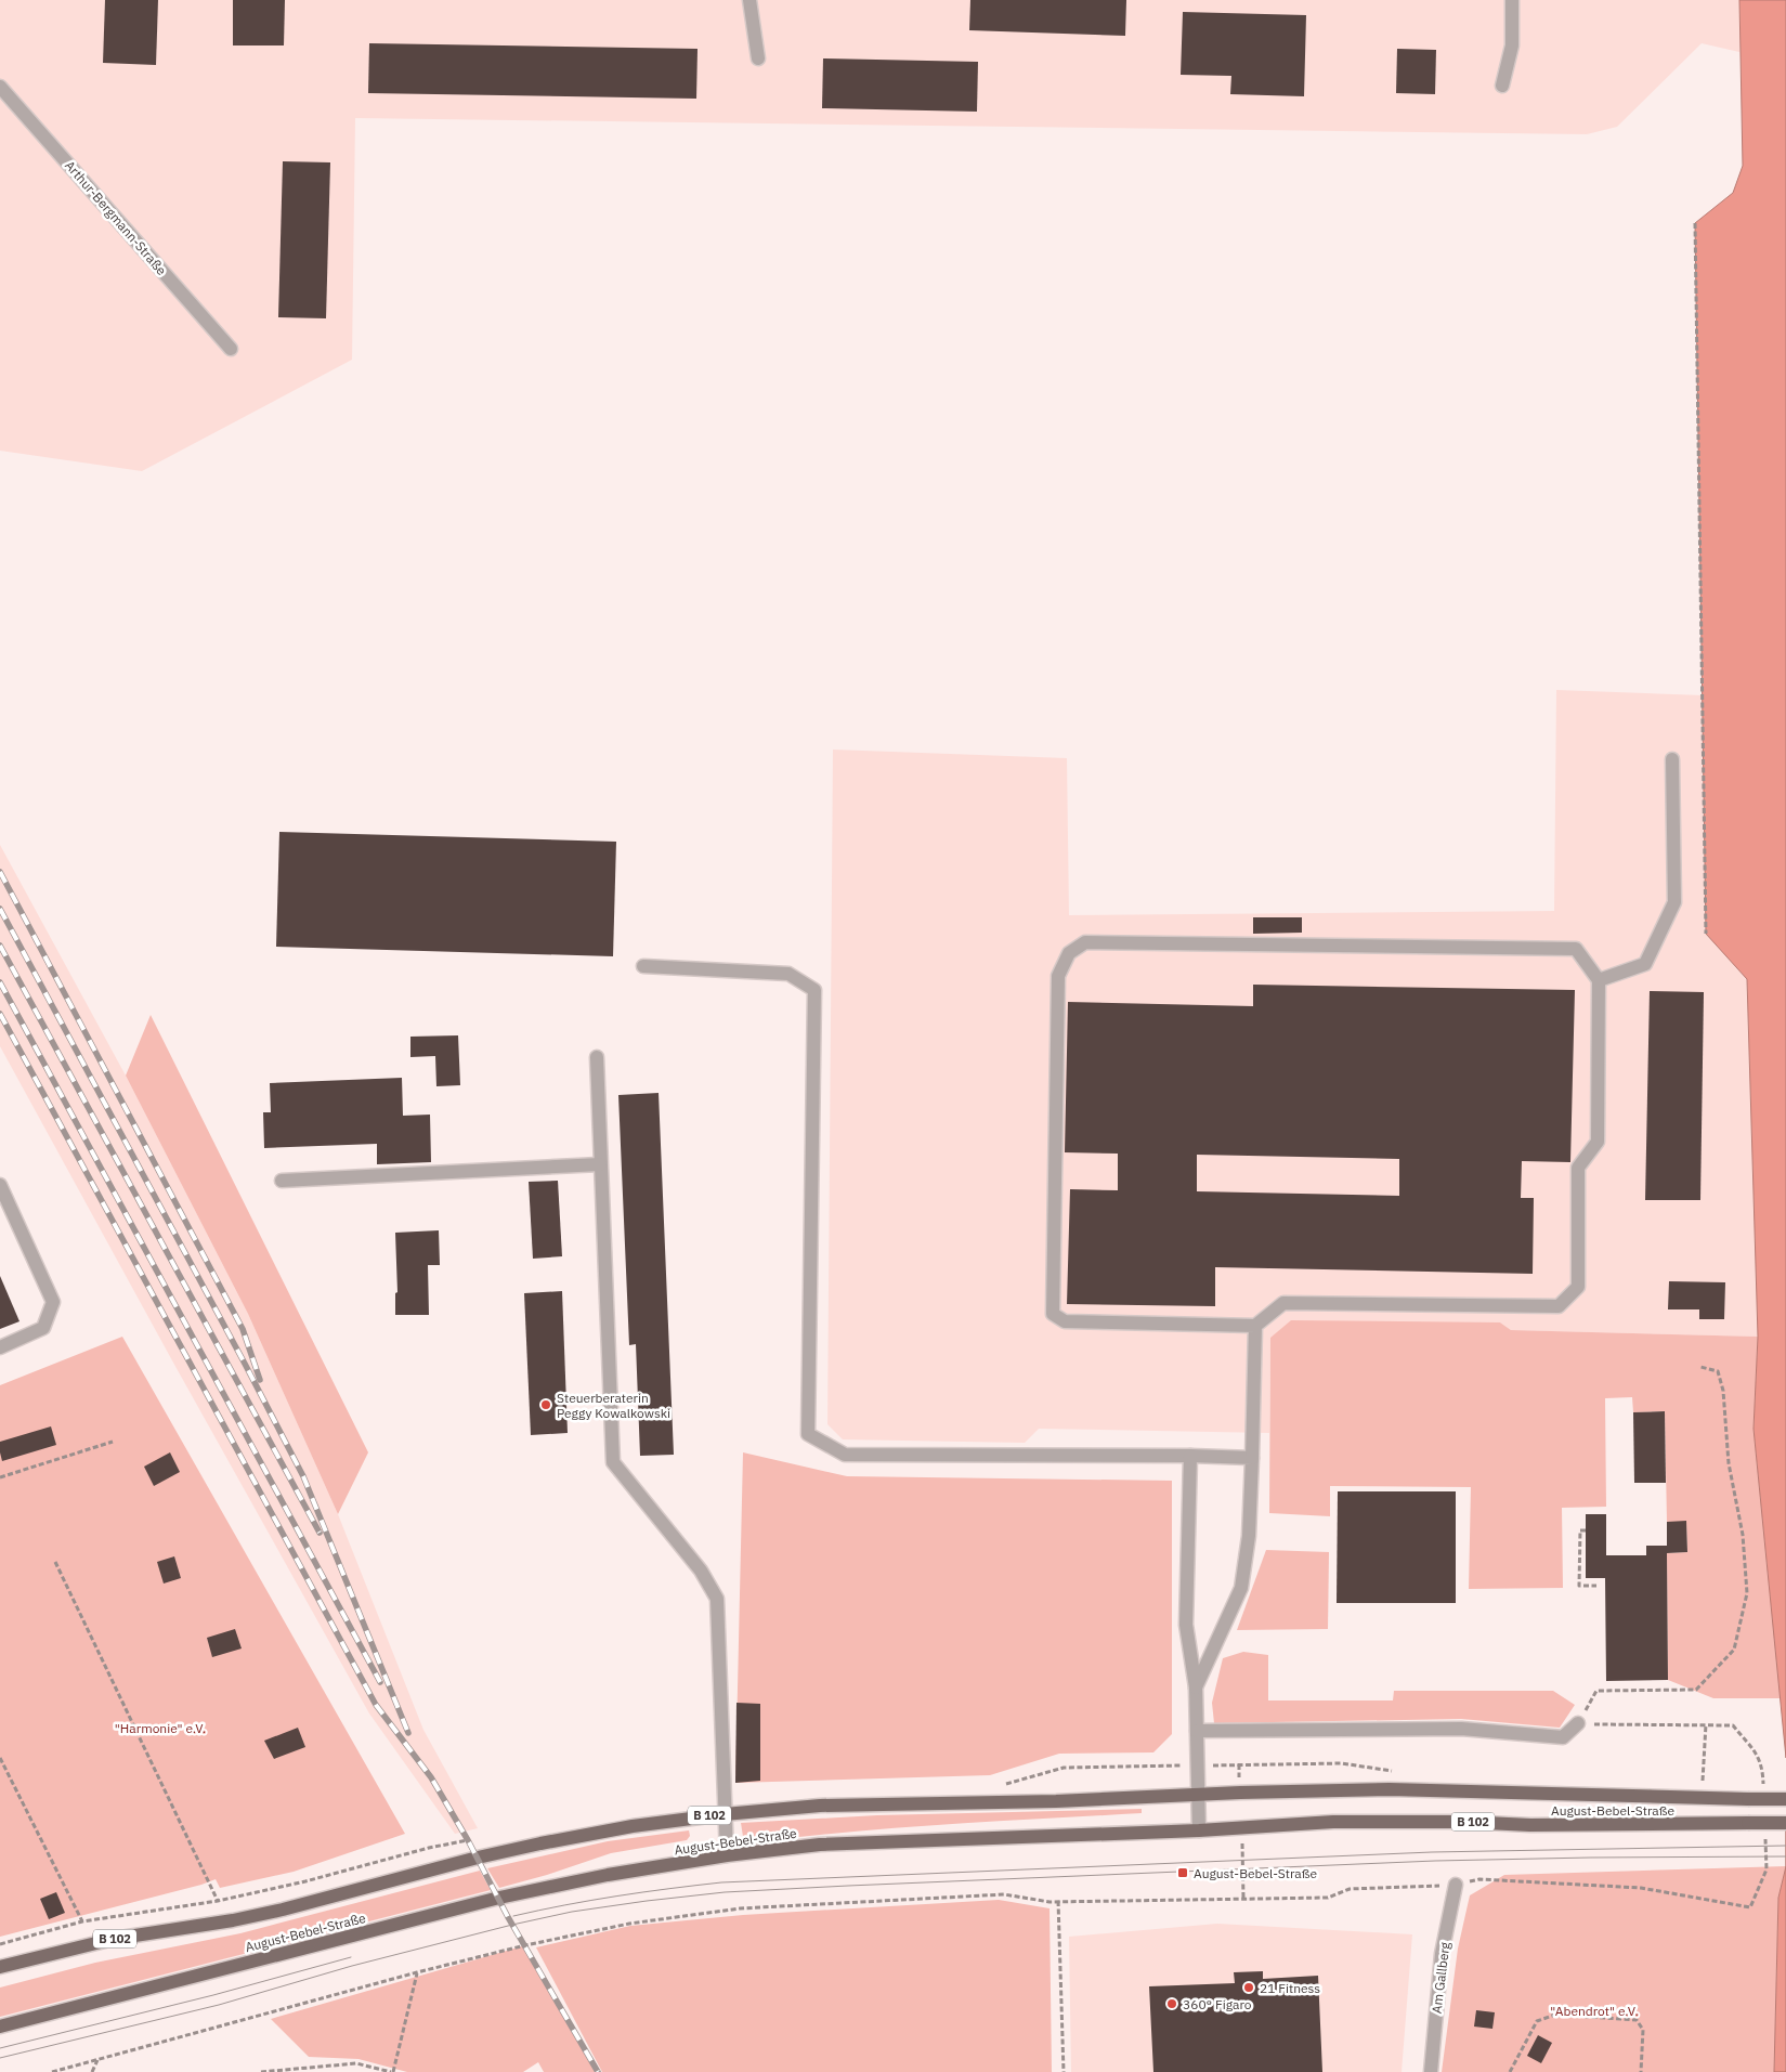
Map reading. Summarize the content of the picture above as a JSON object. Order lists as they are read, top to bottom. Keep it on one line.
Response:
{"streets":{"main road":["August-Bebel-Straße","B 102"],"street":["Arthur-Bergmann-Straße","Am Gallberg"]},"parks":["\"Harmonie\" e.V.","\"Abendrot\" e.V."],"places":{"other":["Steuerberaterin Peggy Kowalkowski","21 Fitness","360° Figaro"],"transit":["August-Bebel-Straße"]}}
